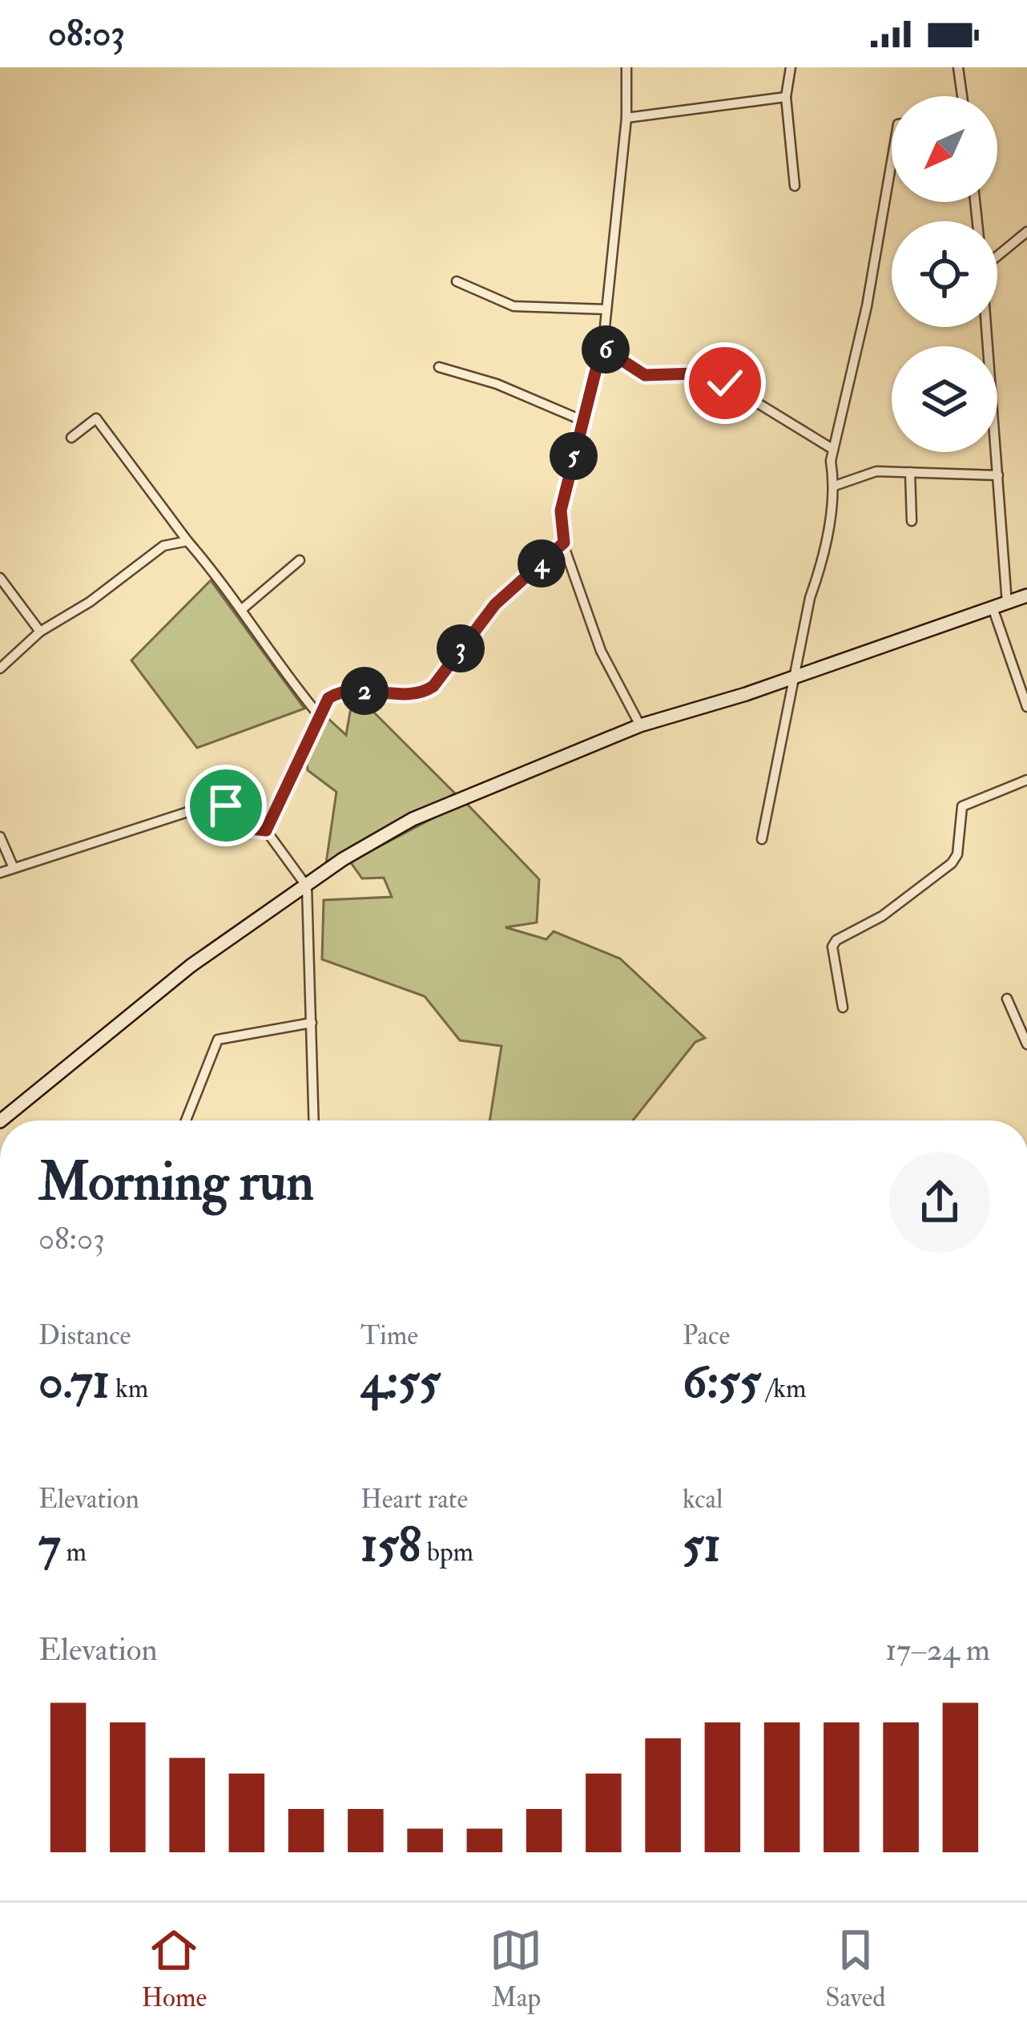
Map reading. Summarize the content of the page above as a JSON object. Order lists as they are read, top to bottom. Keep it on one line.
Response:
{"north":"bottom left","page":{"status":"08:03","pins":["6","5","4","3","2"],"heading":["Morning run","08:03"],"stats":[["Distance","0.71 km"],["Time","4:55"],["Pace","6:55 /km"],["Elevation","7 m"],["Heart rate","158 bpm"],["kcal","51"]],"chart":["Elevation","17–24 m"],"tabs":["Home","Map","Saved"]}}
